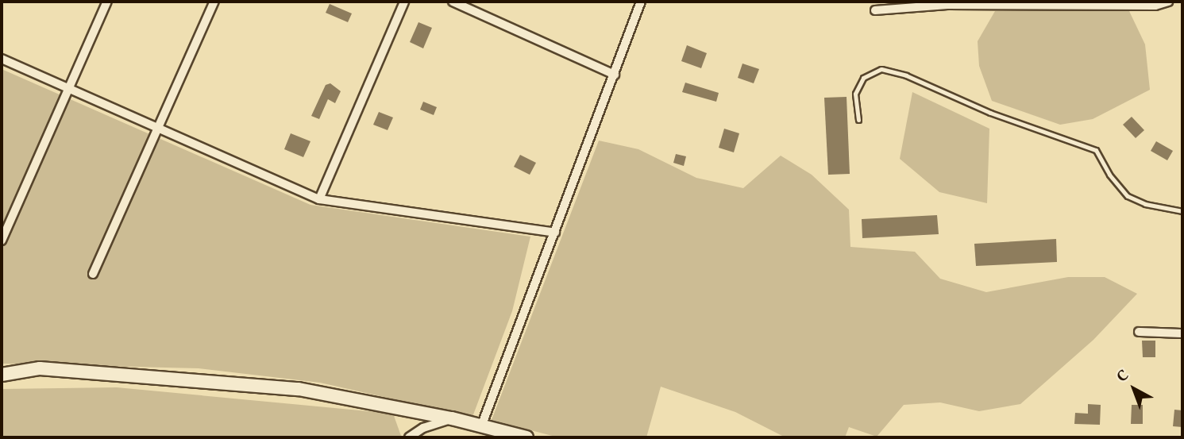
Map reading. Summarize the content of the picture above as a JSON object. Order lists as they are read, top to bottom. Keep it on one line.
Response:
{"north":"top left"}
